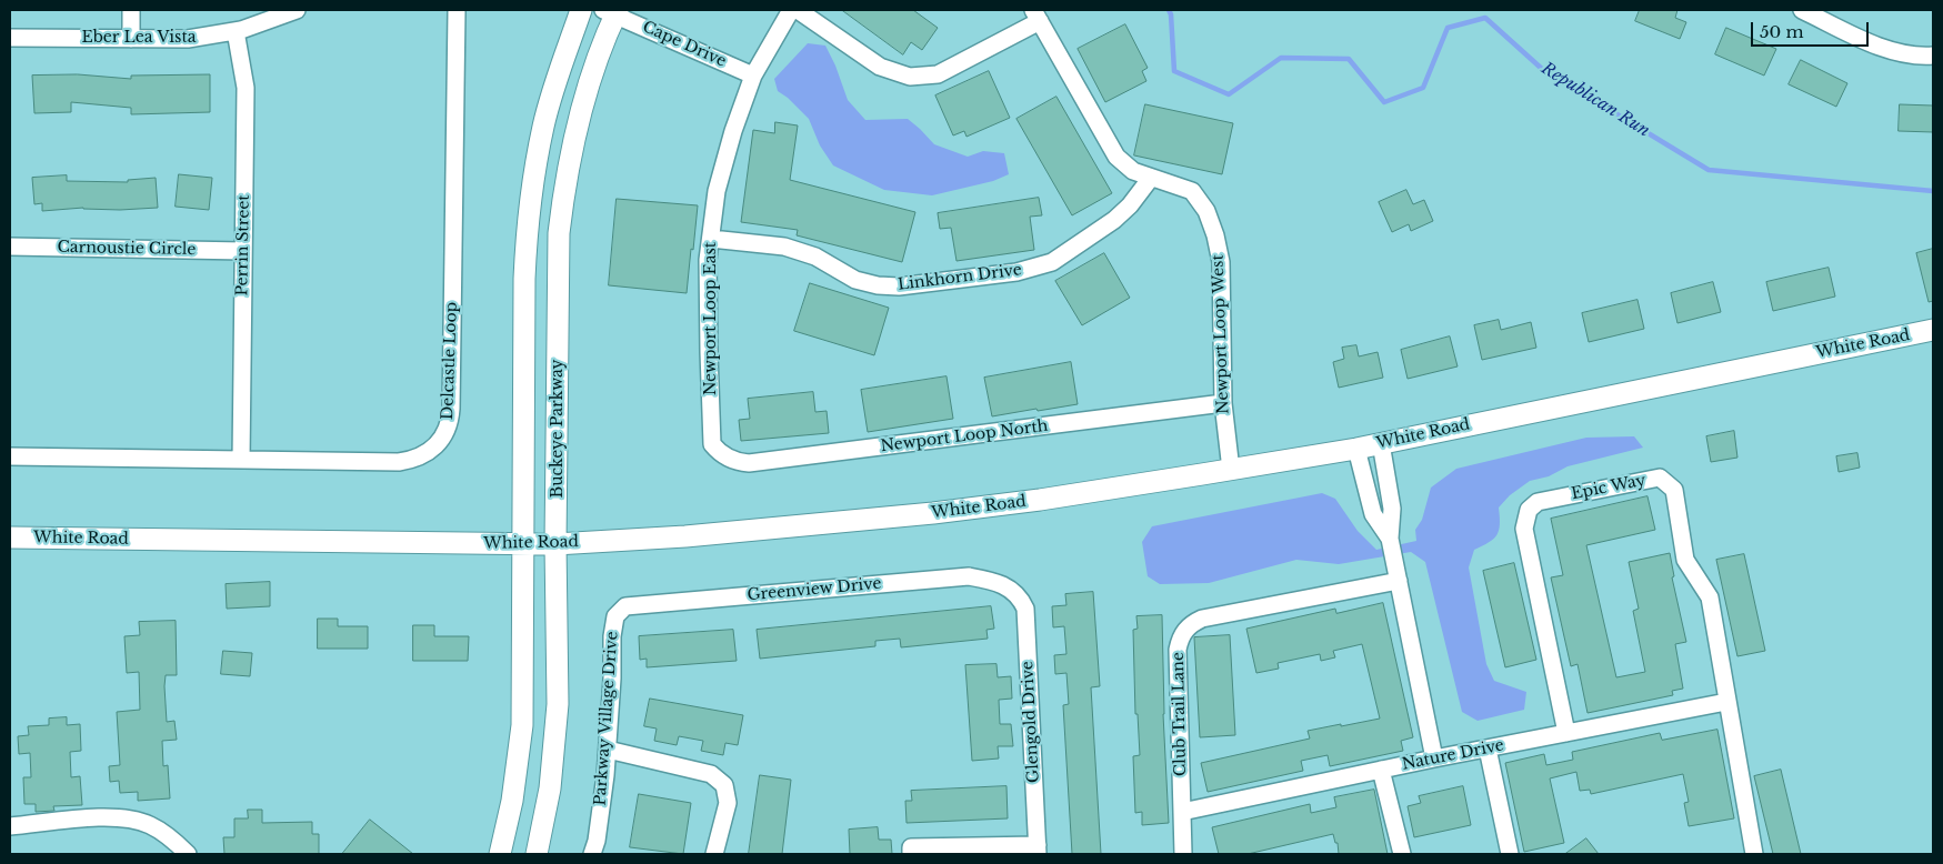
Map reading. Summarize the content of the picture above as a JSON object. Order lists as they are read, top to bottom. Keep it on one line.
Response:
{"streets":{"street":["Eber Lea Vista","Cape Drive","Perrin Street","Carnoustie Circle","Linkhorn Drive","Newport Loop East","Newport Loop West","White Road","Delcastle Loop","Buckeye Parkway","Newport Loop North","Epic Way","Greenview Drive","Club Trail Lane","Parkway Village Drive","Glengold Drive","Nature Drive"]},"crossings":[["Eber Lea Vista","Perrin Street"],["Cape Drive","Newport Loop East"],["Cape Drive","Buckeye Parkway"],["Perrin Street","Carnoustie Circle"],["Perrin Street","Delcastle Loop"],["Linkhorn Drive","Newport Loop East"],["Linkhorn Drive","Newport Loop West"],["Newport Loop East","Newport Loop North"],["Newport Loop West","White Road"],["Newport Loop West","Newport Loop North"],["White Road","Buckeye Parkway"],["Epic Way","Nature Drive"],["Greenview Drive","Parkway Village Drive"],["Greenview Drive","Glengold Drive"],["Club Trail Lane","Nature Drive"]],"water":["Republican Run"],"scale_bar":"50 m"}
